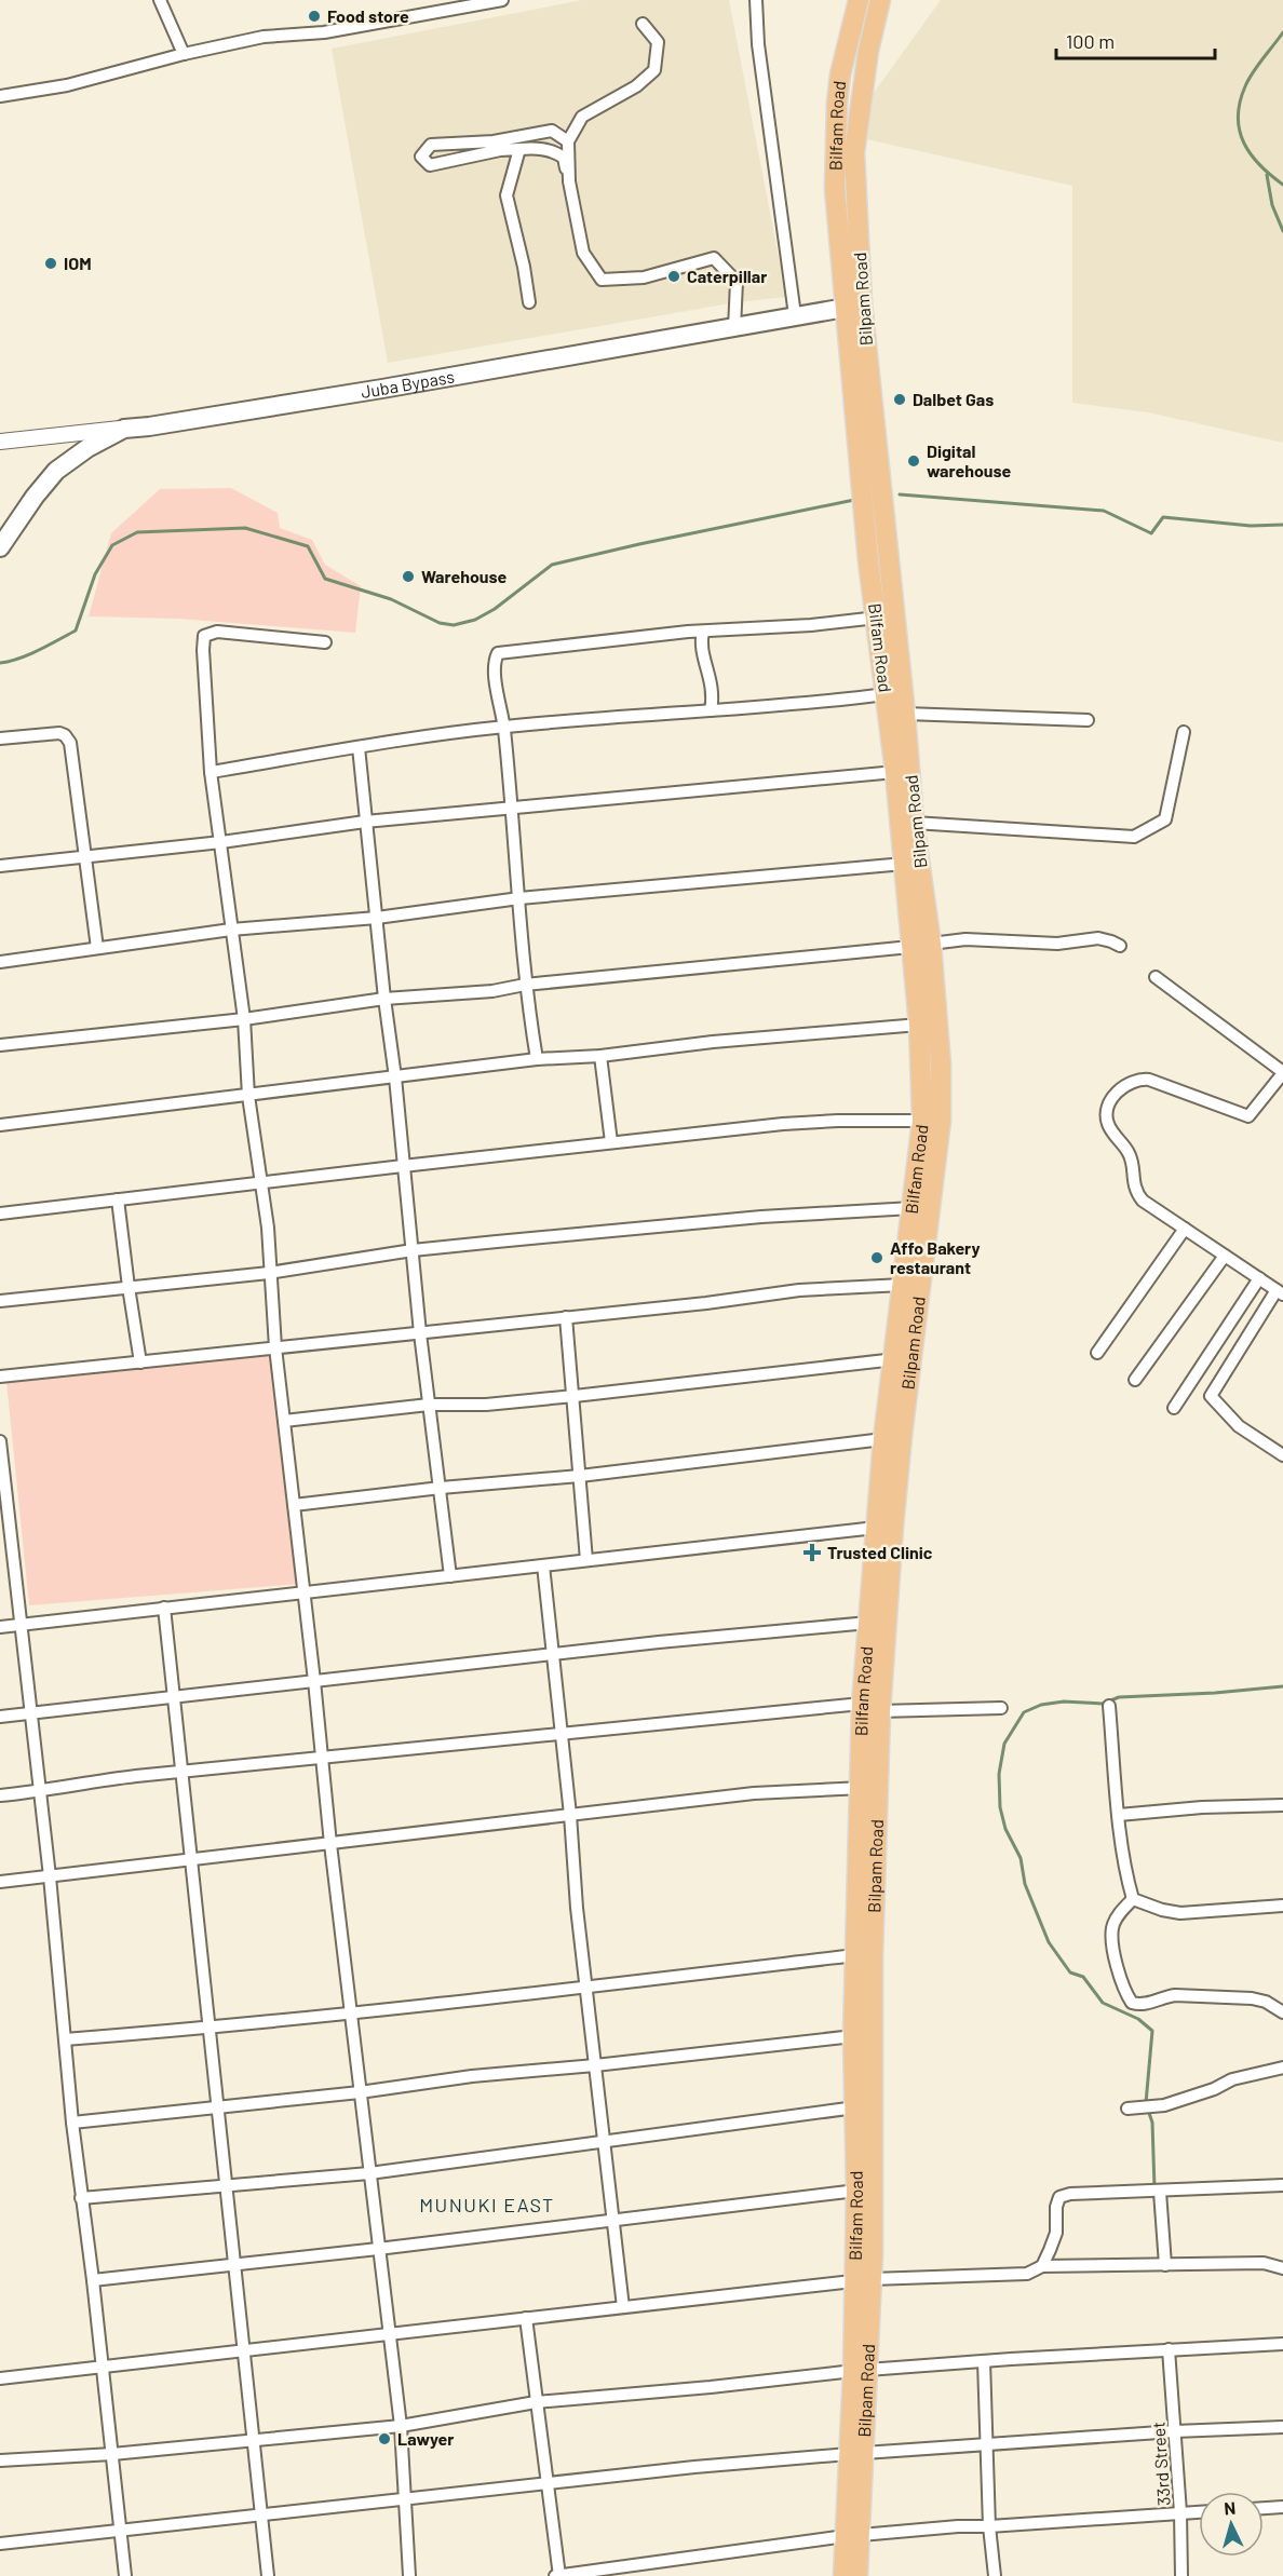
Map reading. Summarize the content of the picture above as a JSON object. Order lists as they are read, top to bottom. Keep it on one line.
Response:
{"streets":{"main road":["Bilfam Road","Bilpam Road","Juba Bypass"],"street":["33rd Street"]},"crossings":[["Bilfam Road","Bilpam Road"],["Bilpam Road","Juba Bypass"]],"districts":["MUNUKI EAST"],"places":{"other":["Food store","IOM","Caterpillar","Dalbet Gas","Digital warehouse","Warehouse","Affo Bakery restaurant","Lawyer"],"health":["Trusted Clinic"]},"scale_bar":"100 m","north":"top"}
